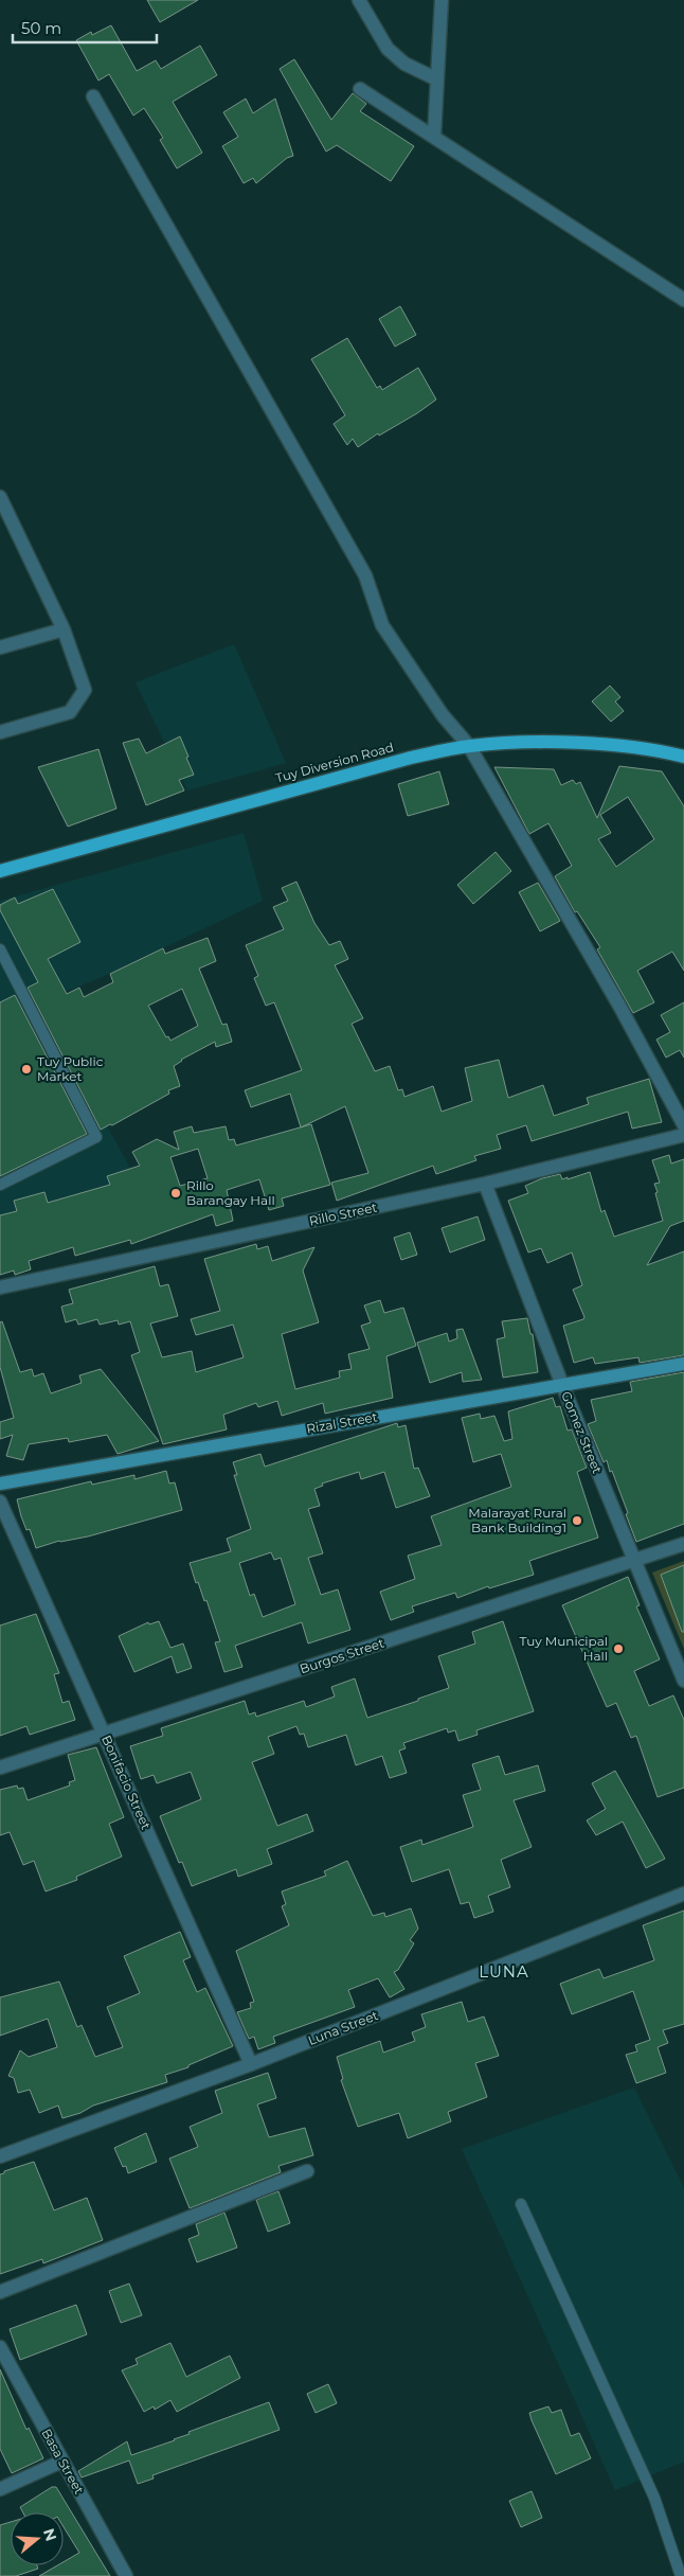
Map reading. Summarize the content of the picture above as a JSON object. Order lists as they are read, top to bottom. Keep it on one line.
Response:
{"streets":{"main road":["Tuy Diversion Road","Rizal Street"],"street":["Rillo Street","Gomez Street","Burgos Street","Bonifacio Street","Luna Street","Basa Street"]},"crossings":[["Rillo Street","Gomez Street"],["Rizal Street","Gomez Street"],["Gomez Street","Burgos Street"],["Burgos Street","Bonifacio Street"],["Bonifacio Street","Luna Street"]],"districts":["LUNA"],"places":["Tuy Public Market","Rillo Barangay Hall","Malarayat Rural Bank Building1","Tuy Municipal Hall"],"scale_bar":"50 m","north":"right"}
